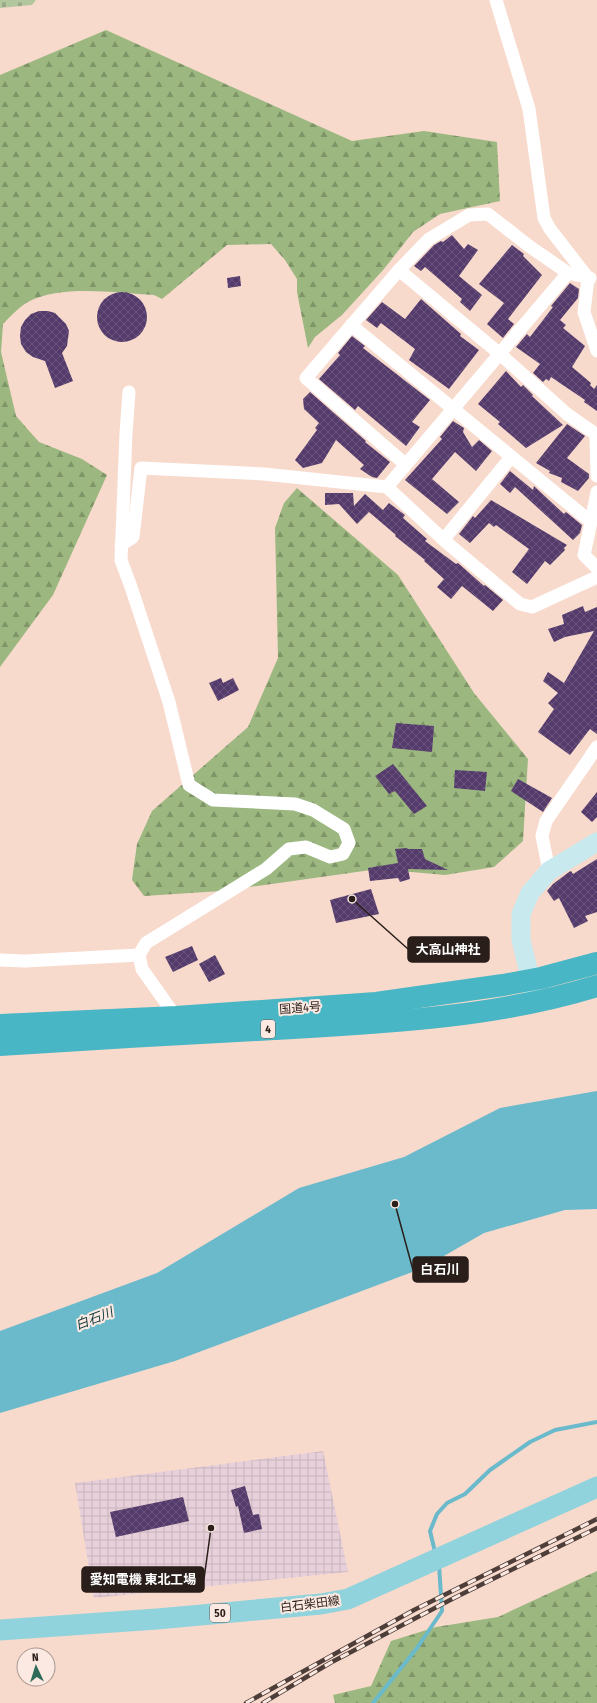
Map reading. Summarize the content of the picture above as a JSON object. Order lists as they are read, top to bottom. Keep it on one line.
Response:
{"streets":{"highway":["国道4号","4"],"main road":["白石柴田線","50"]},"water":["白石川"],"places":["大高山神社","白石川","愛知電機 東北工場"],"north":"top"}
